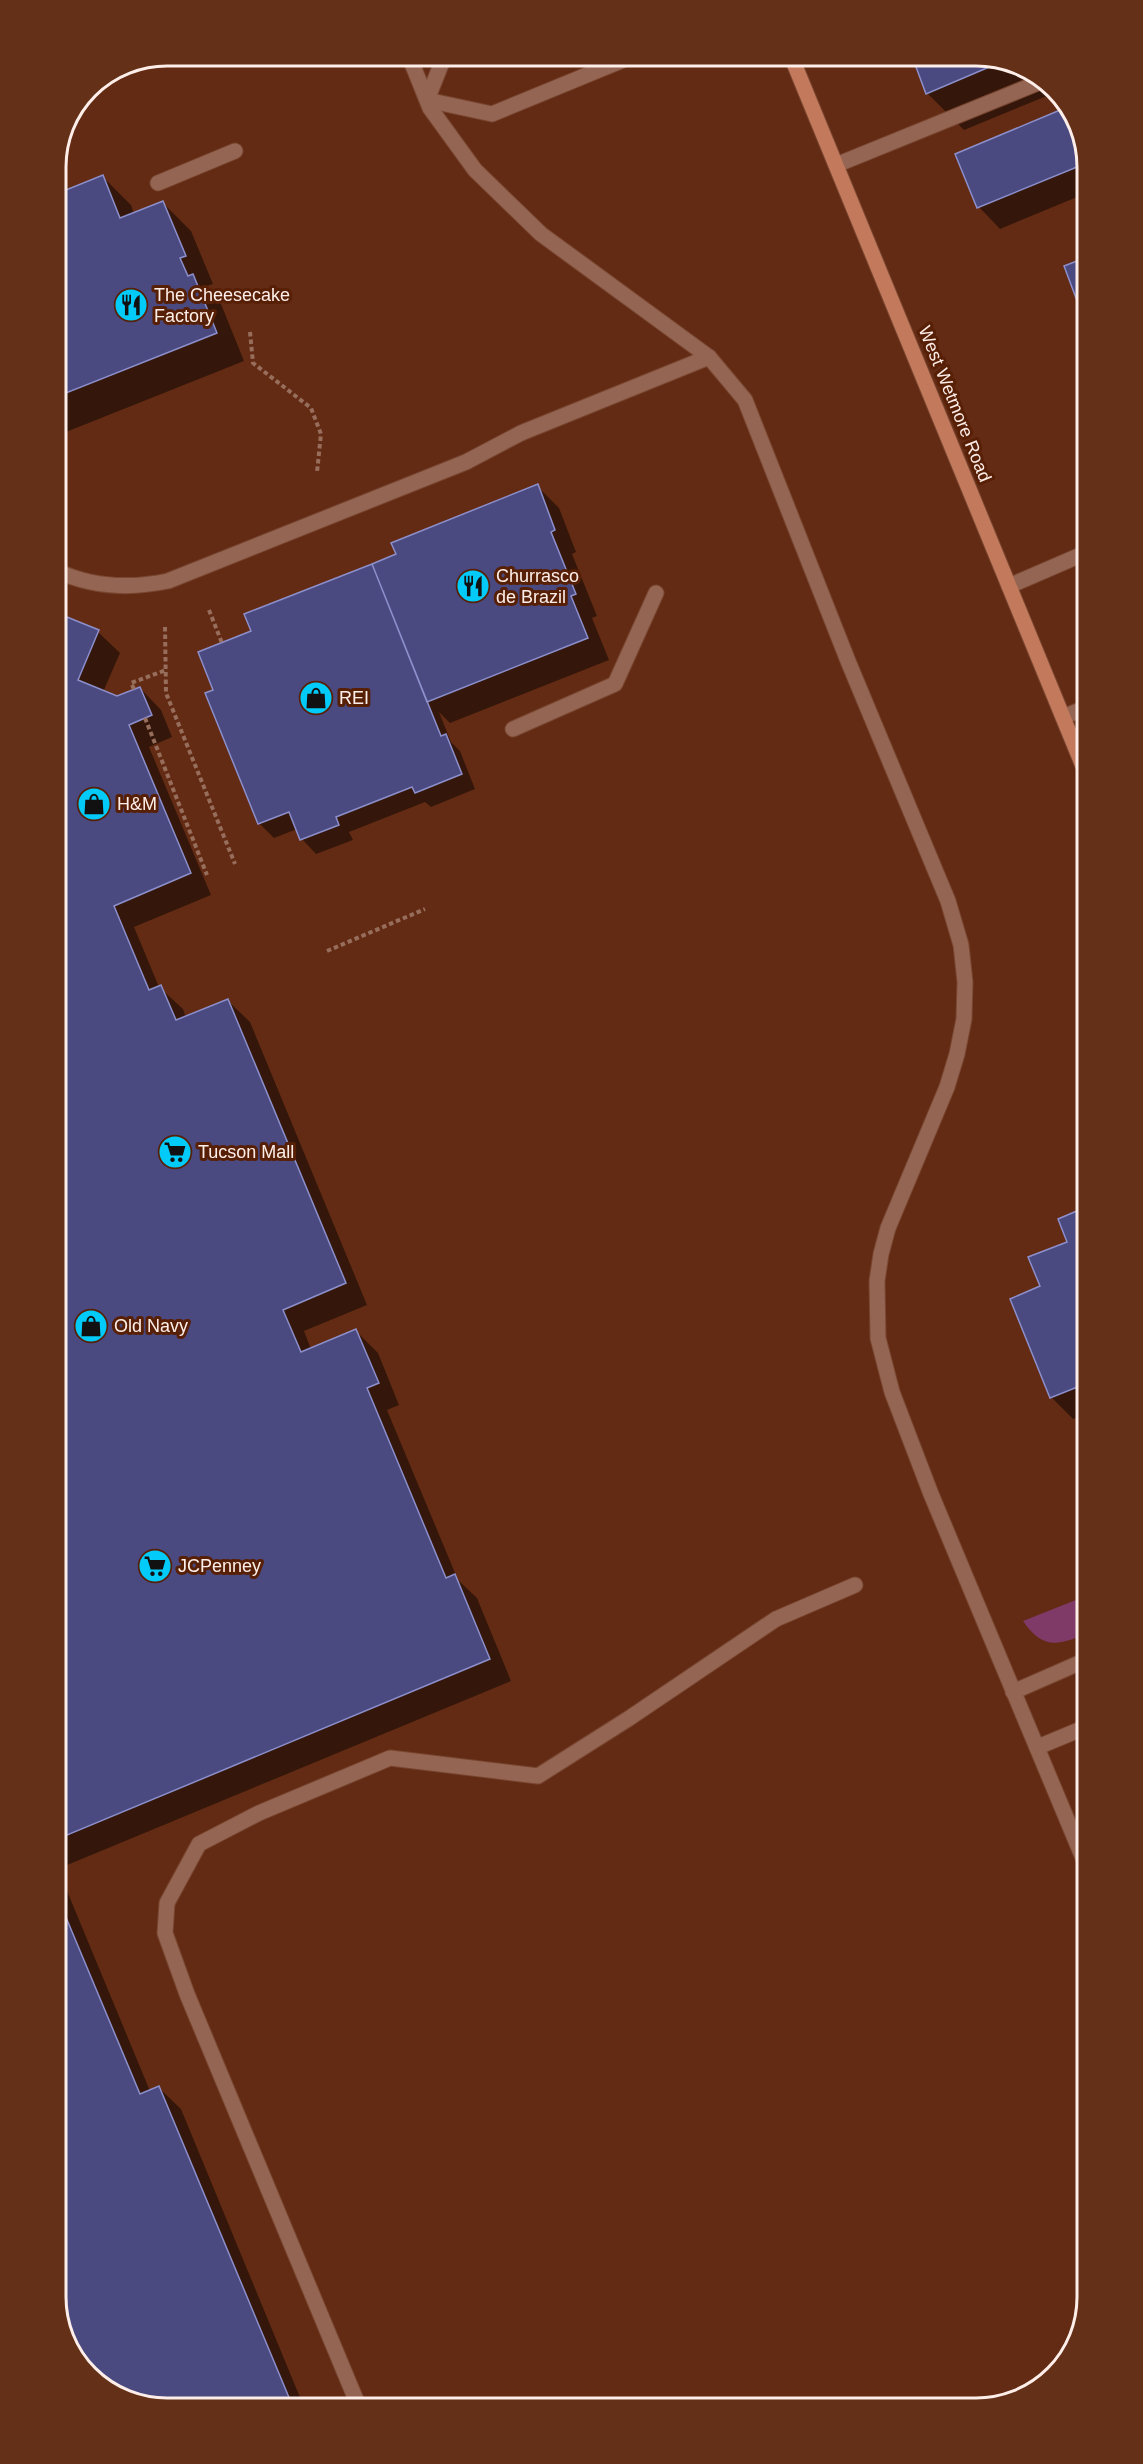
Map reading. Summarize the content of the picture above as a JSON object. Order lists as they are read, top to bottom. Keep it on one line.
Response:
{"streets":{"main road":["West Wetmore Road"]},"places":{"restaurant":["The Cheesecake Factory","Churrasco de Brazil"],"shop":["REI","H&M","Old Navy"],"supermarket":["Tucson Mall","JCPenney"]}}
